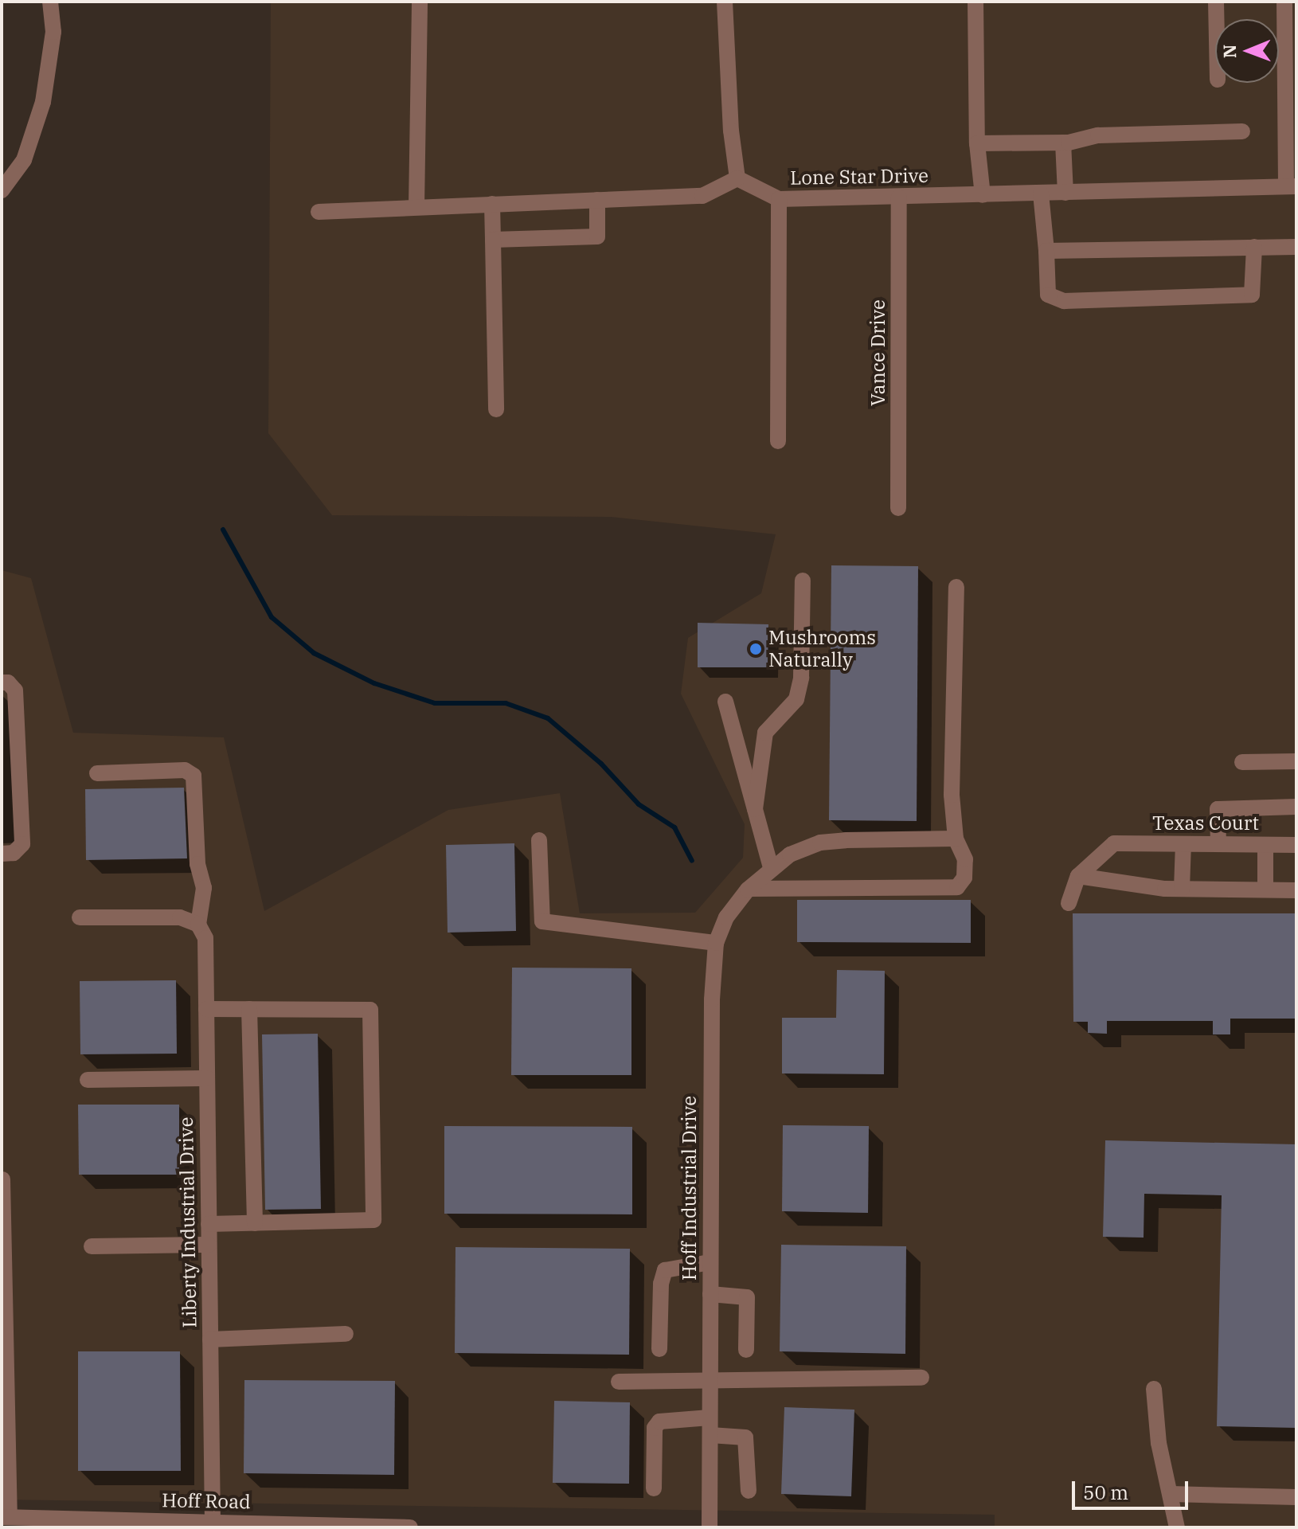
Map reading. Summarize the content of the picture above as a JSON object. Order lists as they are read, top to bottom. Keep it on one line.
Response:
{"streets":{"street":["Lone Star Drive","Vance Drive","Texas Court","Hoff Industrial Drive","Liberty Industrial Drive","Hoff Road"]},"crossings":[["Lone Star Drive","Vance Drive"],["Liberty Industrial Drive","Hoff Road"]],"places":["Mushrooms Naturally"],"scale_bar":"50 m","north":"left"}
